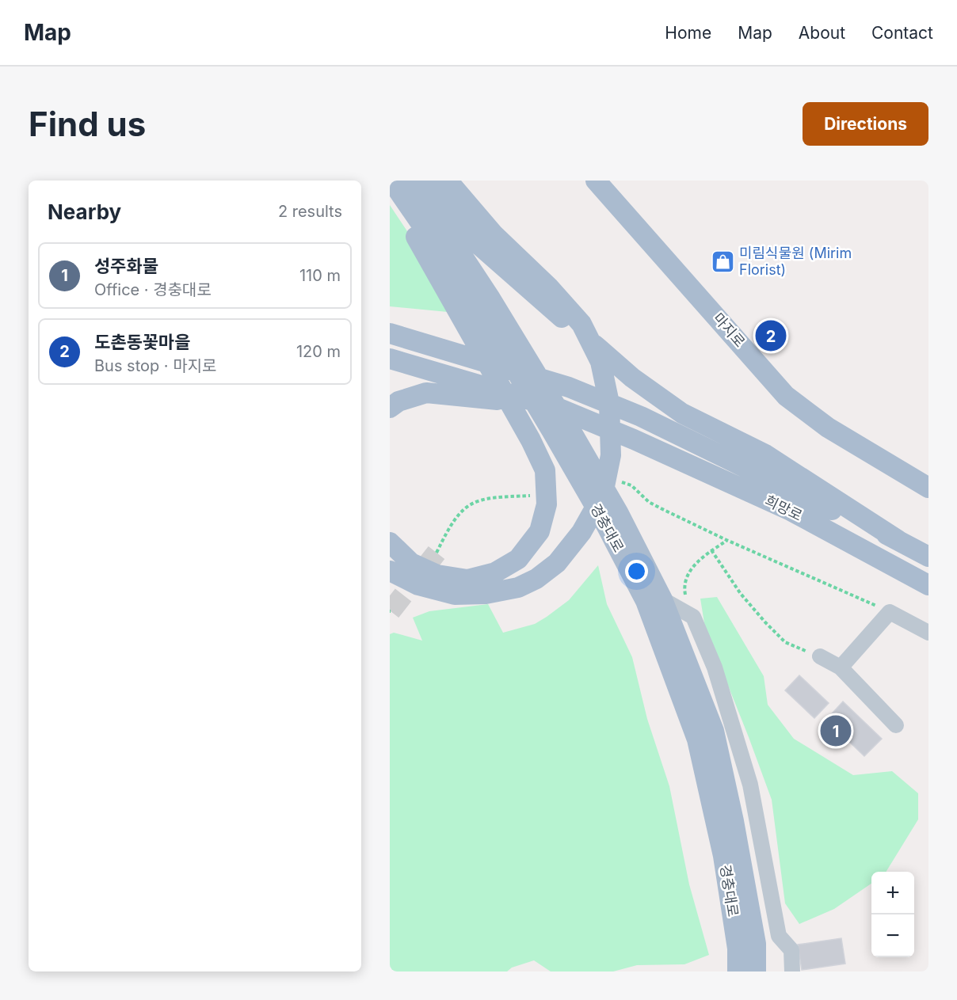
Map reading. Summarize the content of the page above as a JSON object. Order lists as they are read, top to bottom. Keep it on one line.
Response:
{"streets":{"main road":["마지로","희망로","경충대로"]},"places":{"shop":["미림식물원 (Mirim Florist)"]},"page":{"header":"Map","nav":["Home","Map","About","Contact"],"buttons":"Directions","title":"Find us","heading":["Nearby","2 results"],"list":[{"mark":"1","name":"성주화물","note":"Office · 경충대로","value":"110 m"},{"mark":"2","name":"도촌동꽃마을","note":"Bus stop · 마지로","value":"120 m"}],"pins":["2","1"],"map_buttons":["+","−"]}}
